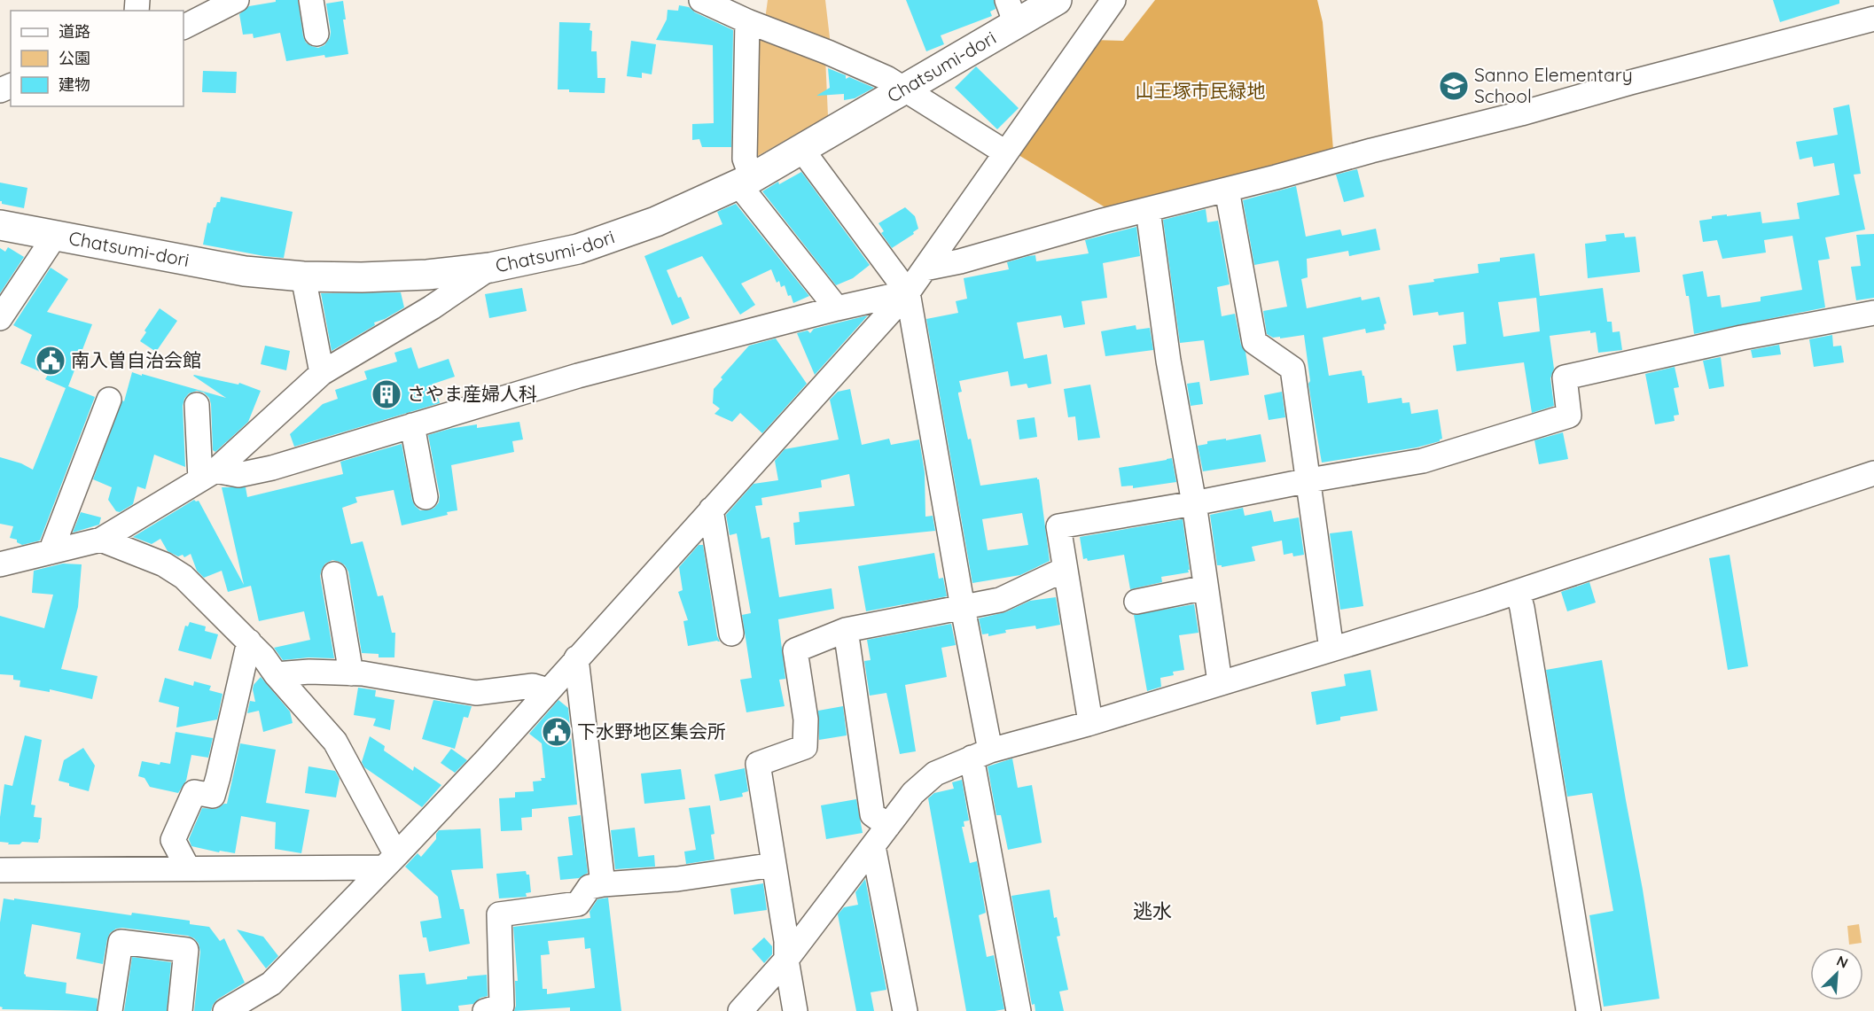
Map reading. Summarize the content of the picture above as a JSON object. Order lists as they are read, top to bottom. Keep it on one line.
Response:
{"streets":{"main road":["Chatsumi-dori"]},"districts":["逃水"],"parks":["山王塚市民緑地"],"places":{"school or university":["Sanno Elementary School"],"public building":["南入曽自治会館","下水野地区集会所"],"building":["さやま産婦人科"]},"legend":["道路","公園","建物"],"north":"top right"}
